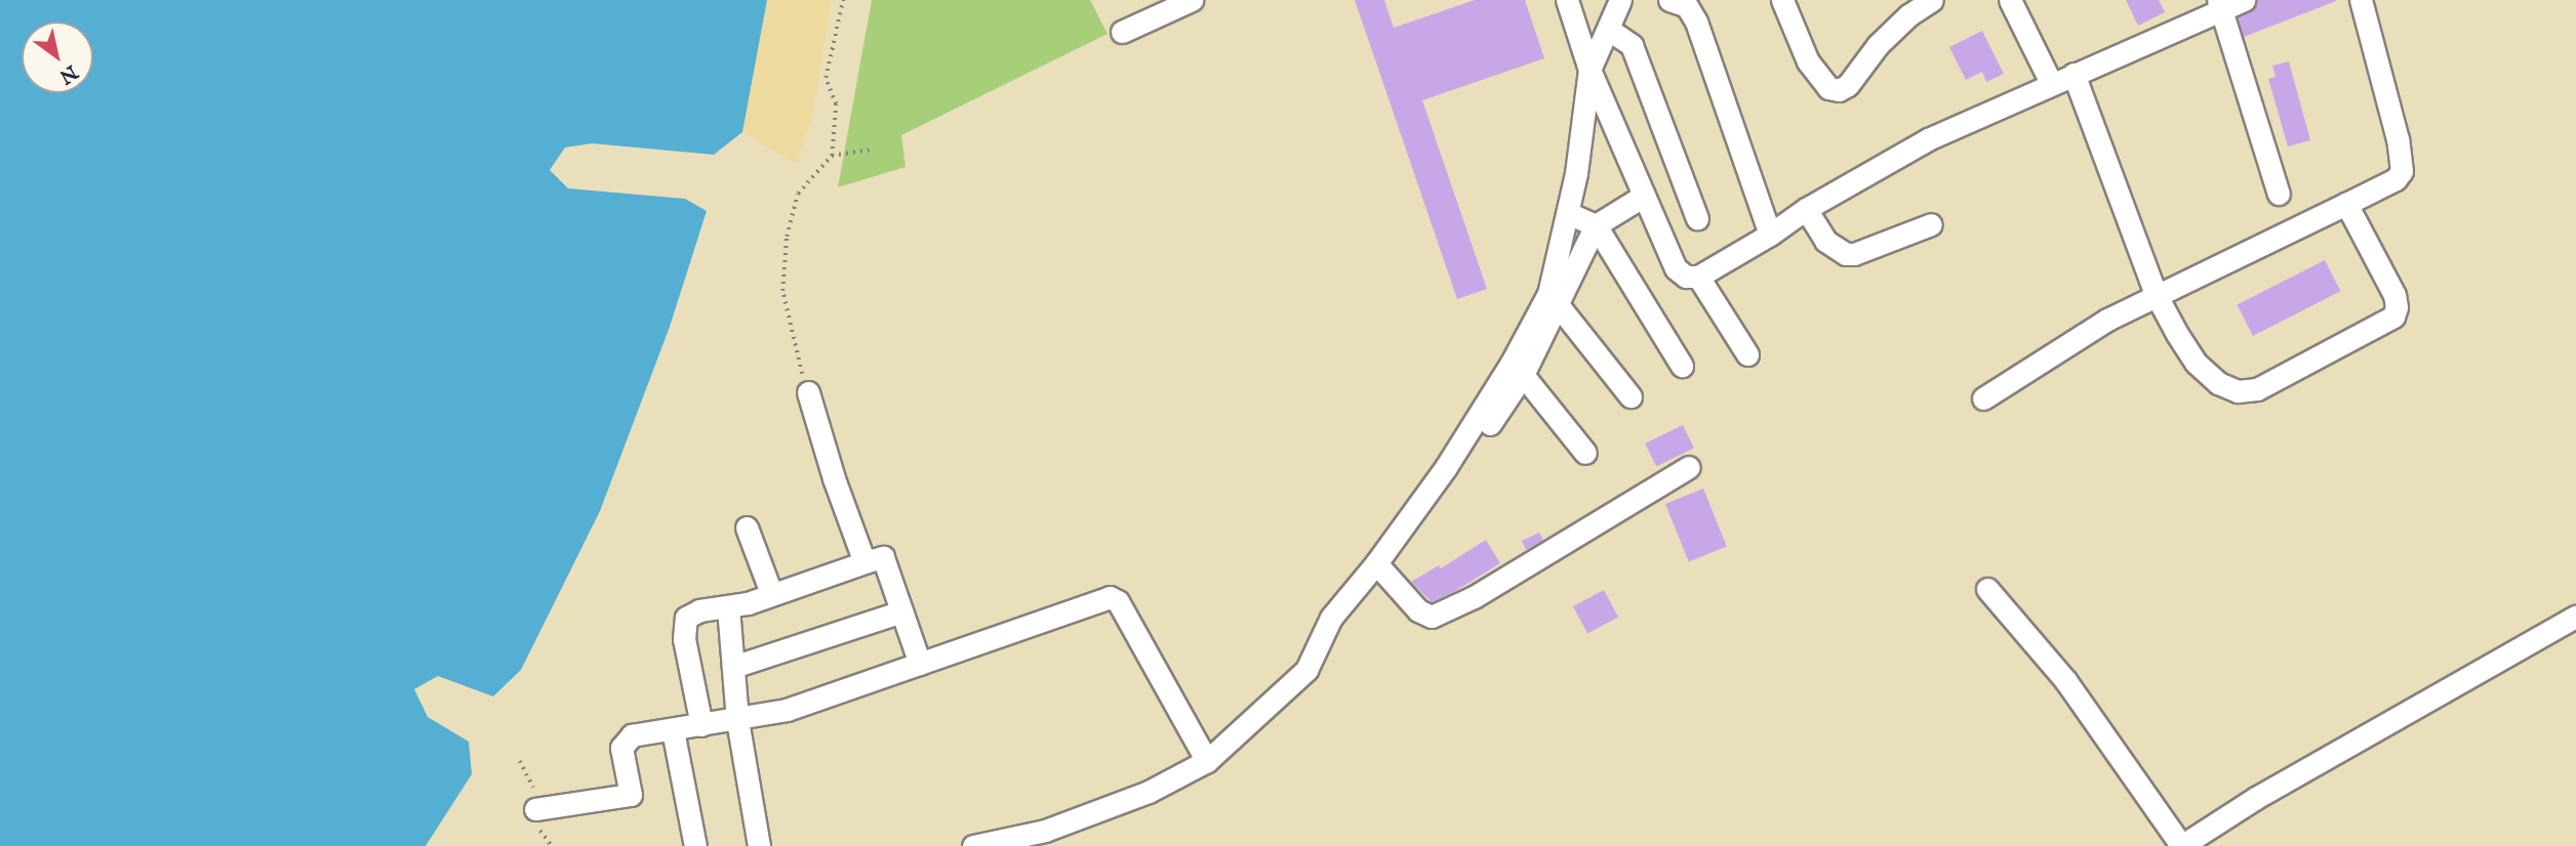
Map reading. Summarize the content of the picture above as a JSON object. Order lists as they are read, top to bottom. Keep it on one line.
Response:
{"north":"bottom right"}
